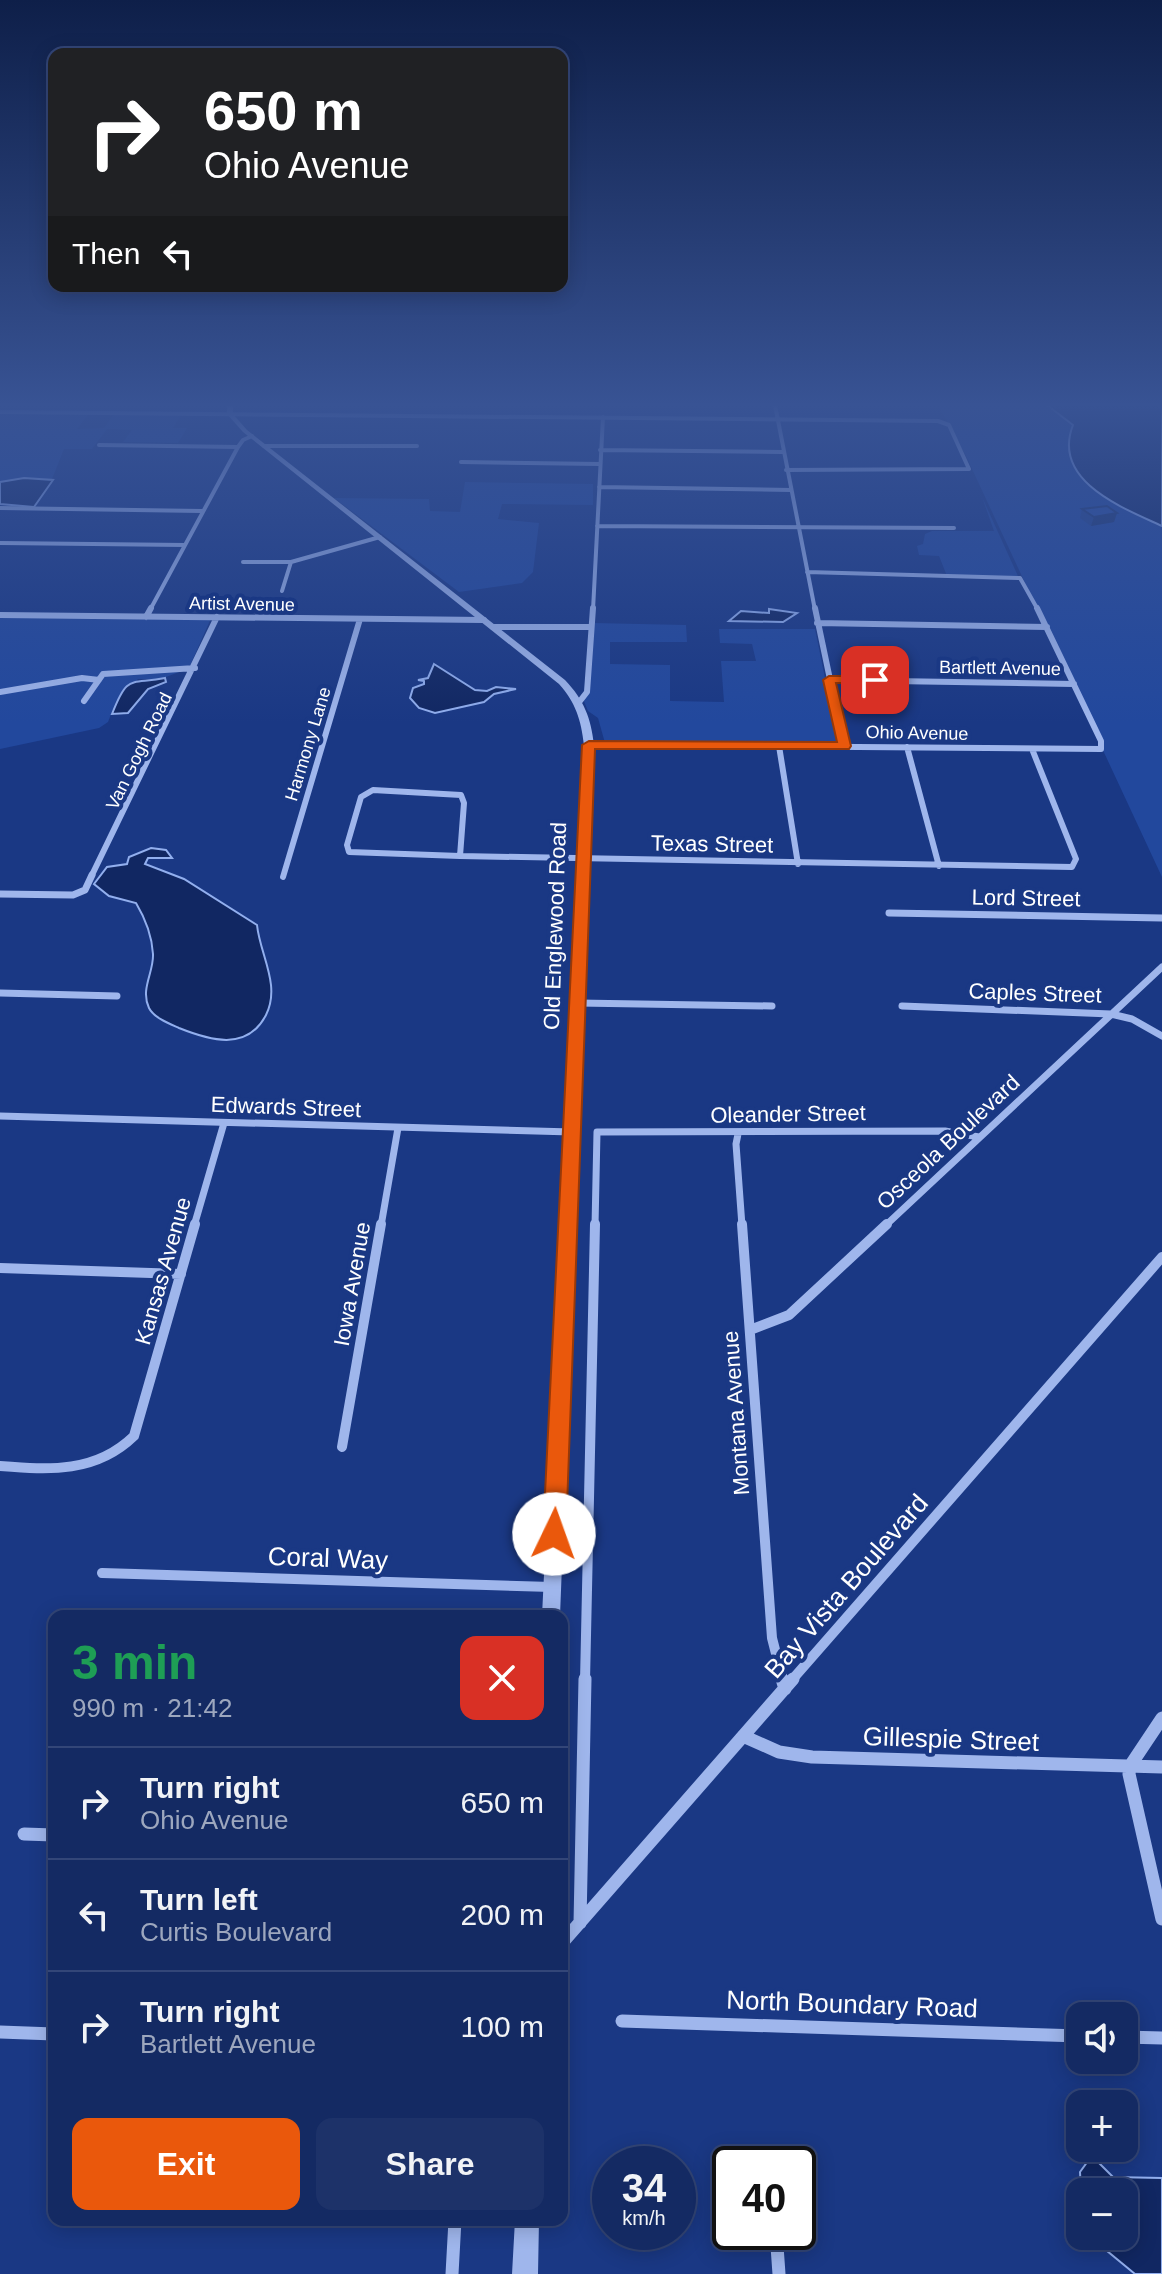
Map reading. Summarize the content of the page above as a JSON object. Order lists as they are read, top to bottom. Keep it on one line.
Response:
{"streets":{"street":["Artist Avenue","Bartlett Avenue","Ohio Avenue","Harmony Lane","Van Gogh Road","Texas Street","Lord Street","Old Englewood Road","Caples Street","Edwards Street","Oleander Street","Osceola Boulevard","Kansas Avenue","Iowa Avenue","Montana Avenue","Coral Way","Bay Vista Boulevard","Gillespie Street","North Boundary Road"]},"crossings":[["Artist Avenue","Harmony Lane"],["Artist Avenue","Van Gogh Road"],["Bartlett Avenue","Ohio Avenue"],["Ohio Avenue","Texas Street"],["Ohio Avenue","Old Englewood Road"],["Texas Street","Old Englewood Road"],["Old Englewood Road","Edwards Street"],["Old Englewood Road","Coral Way"],["Caples Street","Osceola Boulevard"],["Edwards Street","Kansas Avenue"],["Edwards Street","Iowa Avenue"],["Oleander Street","Osceola Boulevard"],["Oleander Street","Montana Avenue"],["Oleander Street","Bay Vista Boulevard"],["Osceola Boulevard","Montana Avenue"],["Montana Avenue","Bay Vista Boulevard"],["Bay Vista Boulevard","Gillespie Street"]],"page":{"turn":["650 m","Ohio Avenue"],"then":"Then","heading":["3 min","990 m · 21:42"],"list":[{"name":"Turn right","note":"Ohio Avenue","value":"650 m"},{"name":"Turn left","note":"Curtis Boulevard","value":"200 m"},{"name":"Turn right","note":"Bartlett Avenue","value":"100 m"}],"map_buttons":["+","−"],"buttons":["Exit","Share"],"speed":"34 km/h","limit":"40"}}
